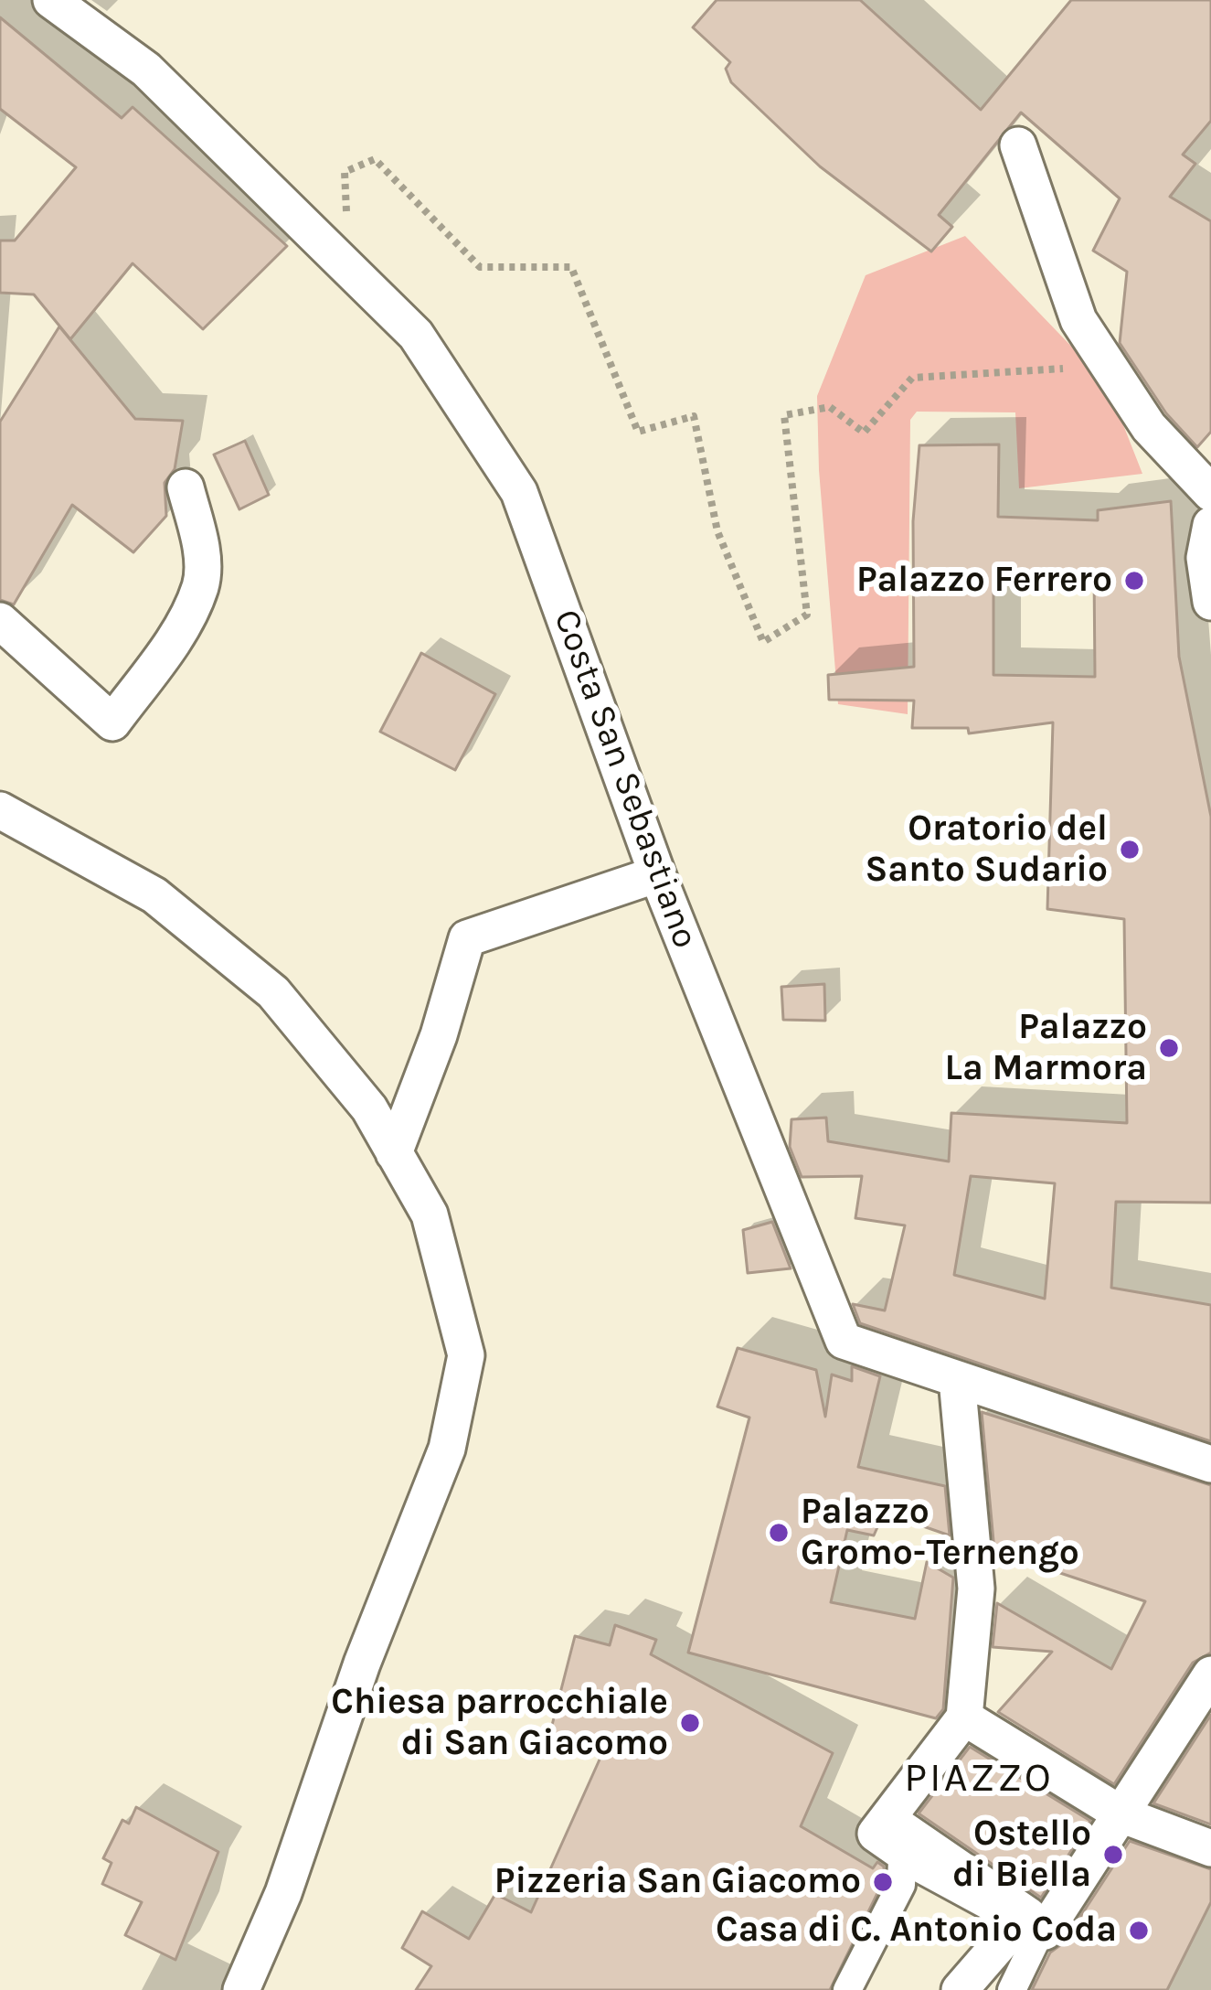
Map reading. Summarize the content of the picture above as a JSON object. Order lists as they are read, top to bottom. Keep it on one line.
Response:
{"streets":{"street":["Costa San Sebastiano"]},"districts":["PIAZZO"],"places":["Palazzo Ferrero","Oratorio del Santo Sudario","Palazzo La Marmora","Palazzo Gromo-Ternengo","Chiesa parrocchiale di San Giacomo","Ostello di Biella","Pizzeria San Giacomo","Casa di C. Antonio Coda"]}
